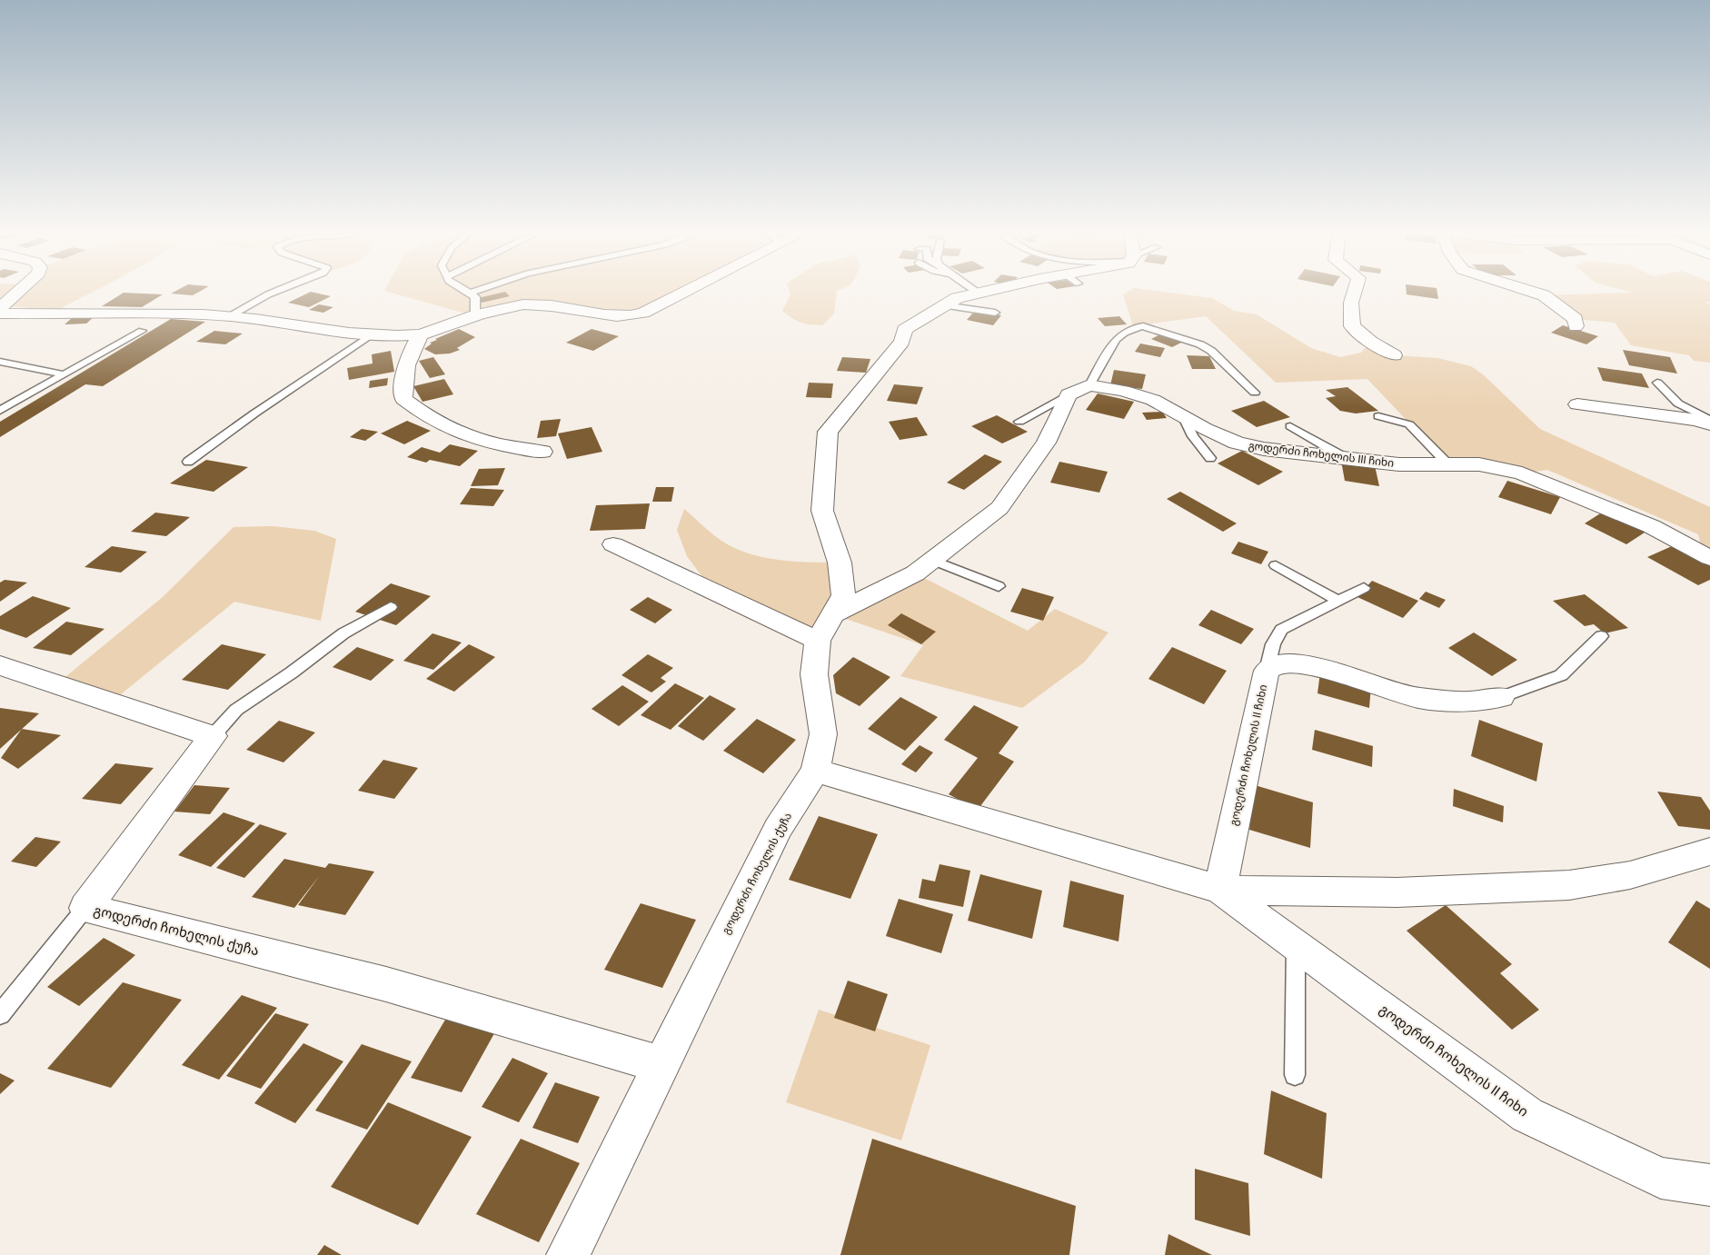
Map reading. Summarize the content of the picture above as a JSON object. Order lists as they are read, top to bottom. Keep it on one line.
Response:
{"streets":{"street":["გოდერძი ჩოხელის III ჩიხი","გოდერძი ჩოხელის II ჩიხი","გოდერძი ჩოხელის ქუჩა"]},"crossings":[["გოდერძი ჩოხელის II ჩიხი","გოდერძი ჩოხელის ქუჩა"]]}
